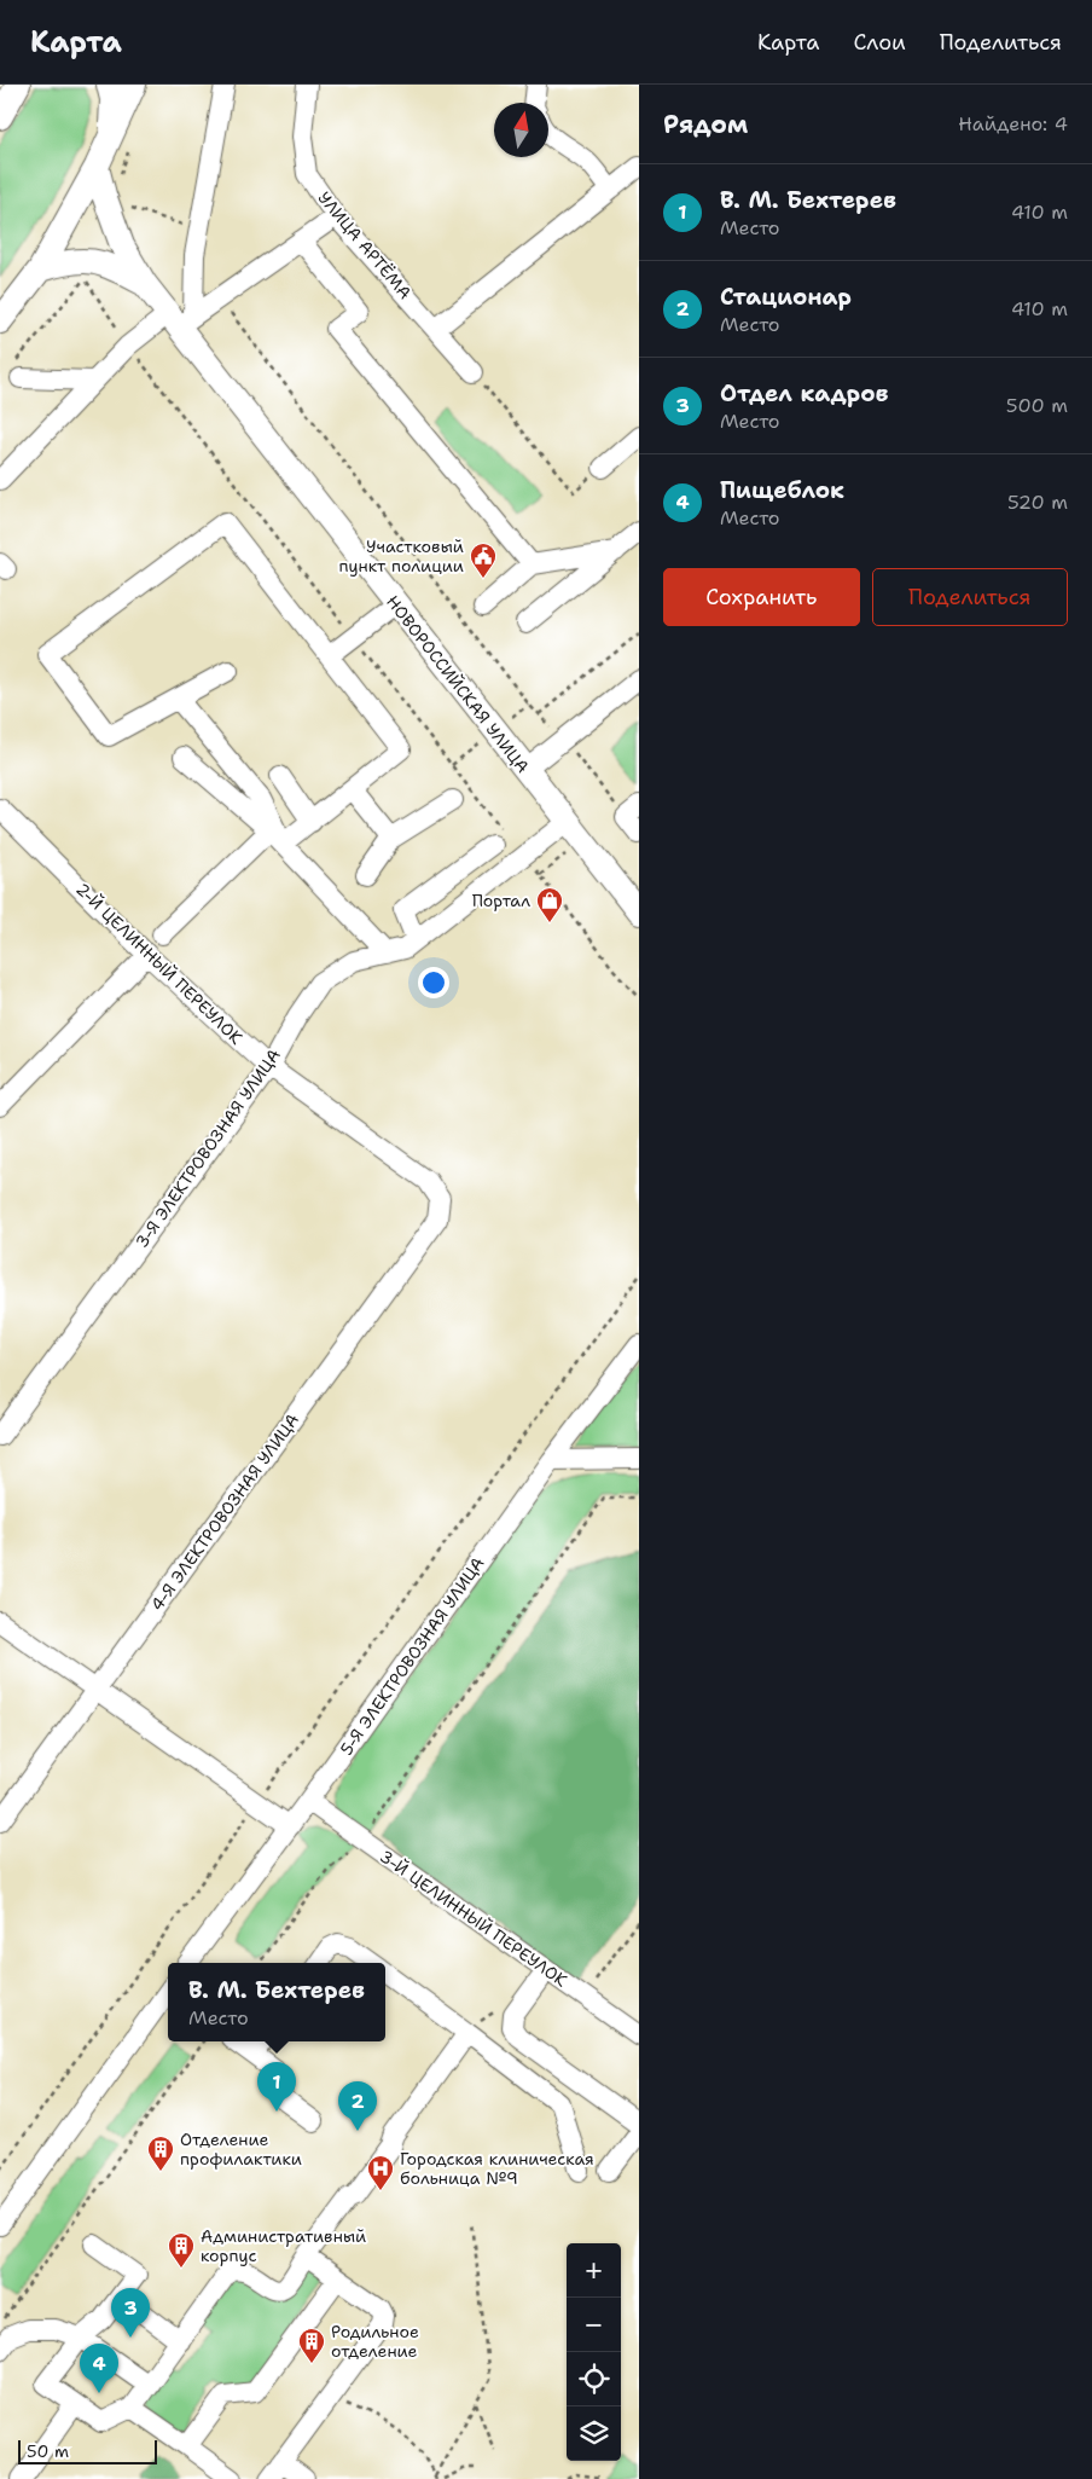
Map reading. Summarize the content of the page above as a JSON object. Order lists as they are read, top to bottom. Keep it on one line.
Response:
{"streets":{"main road":["НОВОРОССИЙСКАЯ УЛИЦА"],"street":["УЛИЦА АРТЁМА","2-Й ЦЕЛИННЫЙ ПЕРЕУЛОК","3-Я ЭЛЕКТРОВОЗНАЯ УЛИЦА","4-Я ЭЛЕКТРОВОЗНАЯ УЛИЦА","5-Я ЭЛЕКТРОВОЗНАЯ УЛИЦА","3-Й ЦЕЛИННЫЙ ПЕРЕУЛОК"]},"crossings":[["НОВОРОССИЙСКАЯ УЛИЦА","3-Я ЭЛЕКТРОВОЗНАЯ УЛИЦА"],["2-Й ЦЕЛИННЫЙ ПЕРЕУЛОК","3-Я ЭЛЕКТРОВОЗНАЯ УЛИЦА"],["2-Й ЦЕЛИННЫЙ ПЕРЕУЛОК","4-Я ЭЛЕКТРОВОЗНАЯ УЛИЦА"],["5-Я ЭЛЕКТРОВОЗНАЯ УЛИЦА","3-Й ЦЕЛИННЫЙ ПЕРЕУЛОК"]],"places":{"public building":["Участковый пункт полиции"],"shop":["Портал"],"building":["Отделение профилактики","Административный корпус","Родильное отделение"],"hospital":["Городская клиническая больница №9"]},"scale_bar":"50 m","north":"top","page":{"header":"Карта","nav":["Карта","Слои","Поделиться"],"heading":["Рядом","Найдено: 4"],"list":[{"mark":"1","name":"В. М. Бехтерев","note":"Место","value":"410 m"},{"mark":"2","name":"Стационар","note":"Место","value":"410 m"},{"mark":"3","name":"Отдел кадров","note":"Место","value":"500 m"},{"mark":"4","name":"Пищеблок","note":"Место","value":"520 m"}],"buttons":["Сохранить","Поделиться"],"popup":["В. М. Бехтерев","Место"],"pins":["1","2","3","4"],"map_buttons":["+","−"],"scale":"50 m"}}
